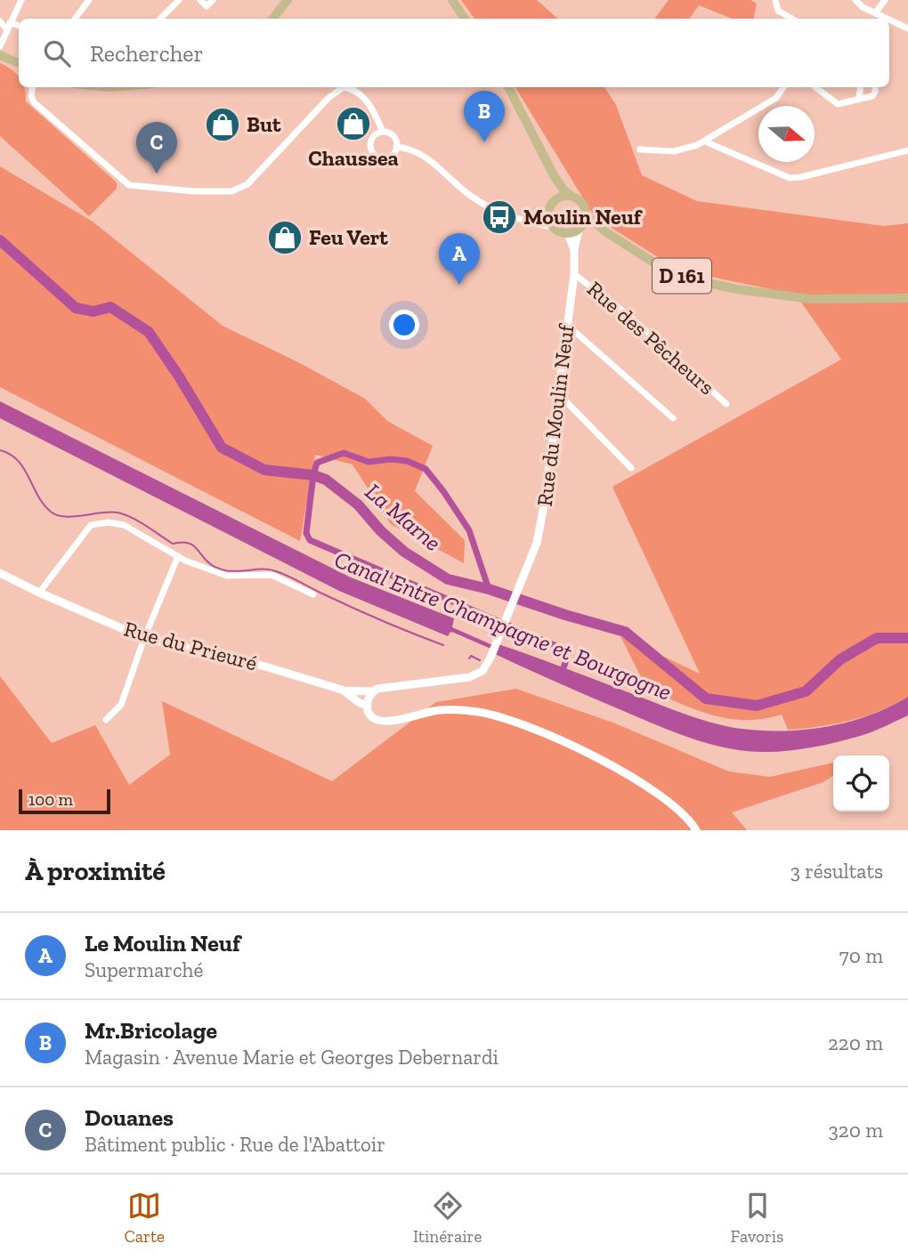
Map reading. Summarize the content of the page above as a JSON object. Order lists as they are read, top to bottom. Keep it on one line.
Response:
{"streets":{"main road":["D 161"],"street":["Rue des Pêcheurs","Rue du Moulin Neuf","Rue du Prieuré"]},"crossings":[["D 161","Rue du Moulin Neuf"],["Rue des Pêcheurs","Rue du Moulin Neuf"],["Rue du Moulin Neuf","Rue du Prieuré"]],"water":["La Marne","Canal Entre Champagne et Bourgogne"],"places":{"shop":["Chaussea","But","Feu Vert"],"bus stop":["Moulin Neuf"]},"scale_bar":"100 m","north":"right","page":{"search":"Rechercher","pins":["B","C","A"],"scale":"100 m","heading":["À proximité","3 résultats"],"list":[{"mark":"A","name":"Le Moulin Neuf","note":"Supermarché","value":"70 m"},{"mark":"B","name":"Mr.Bricolage","note":"Magasin · Avenue Marie et Georges Debernardi","value":"220 m"},{"mark":"C","name":"Douanes","note":"Bâtiment public · Rue de l'Abattoir","value":"320 m"}],"nav":["Carte","Itinéraire","Favoris"]}}
